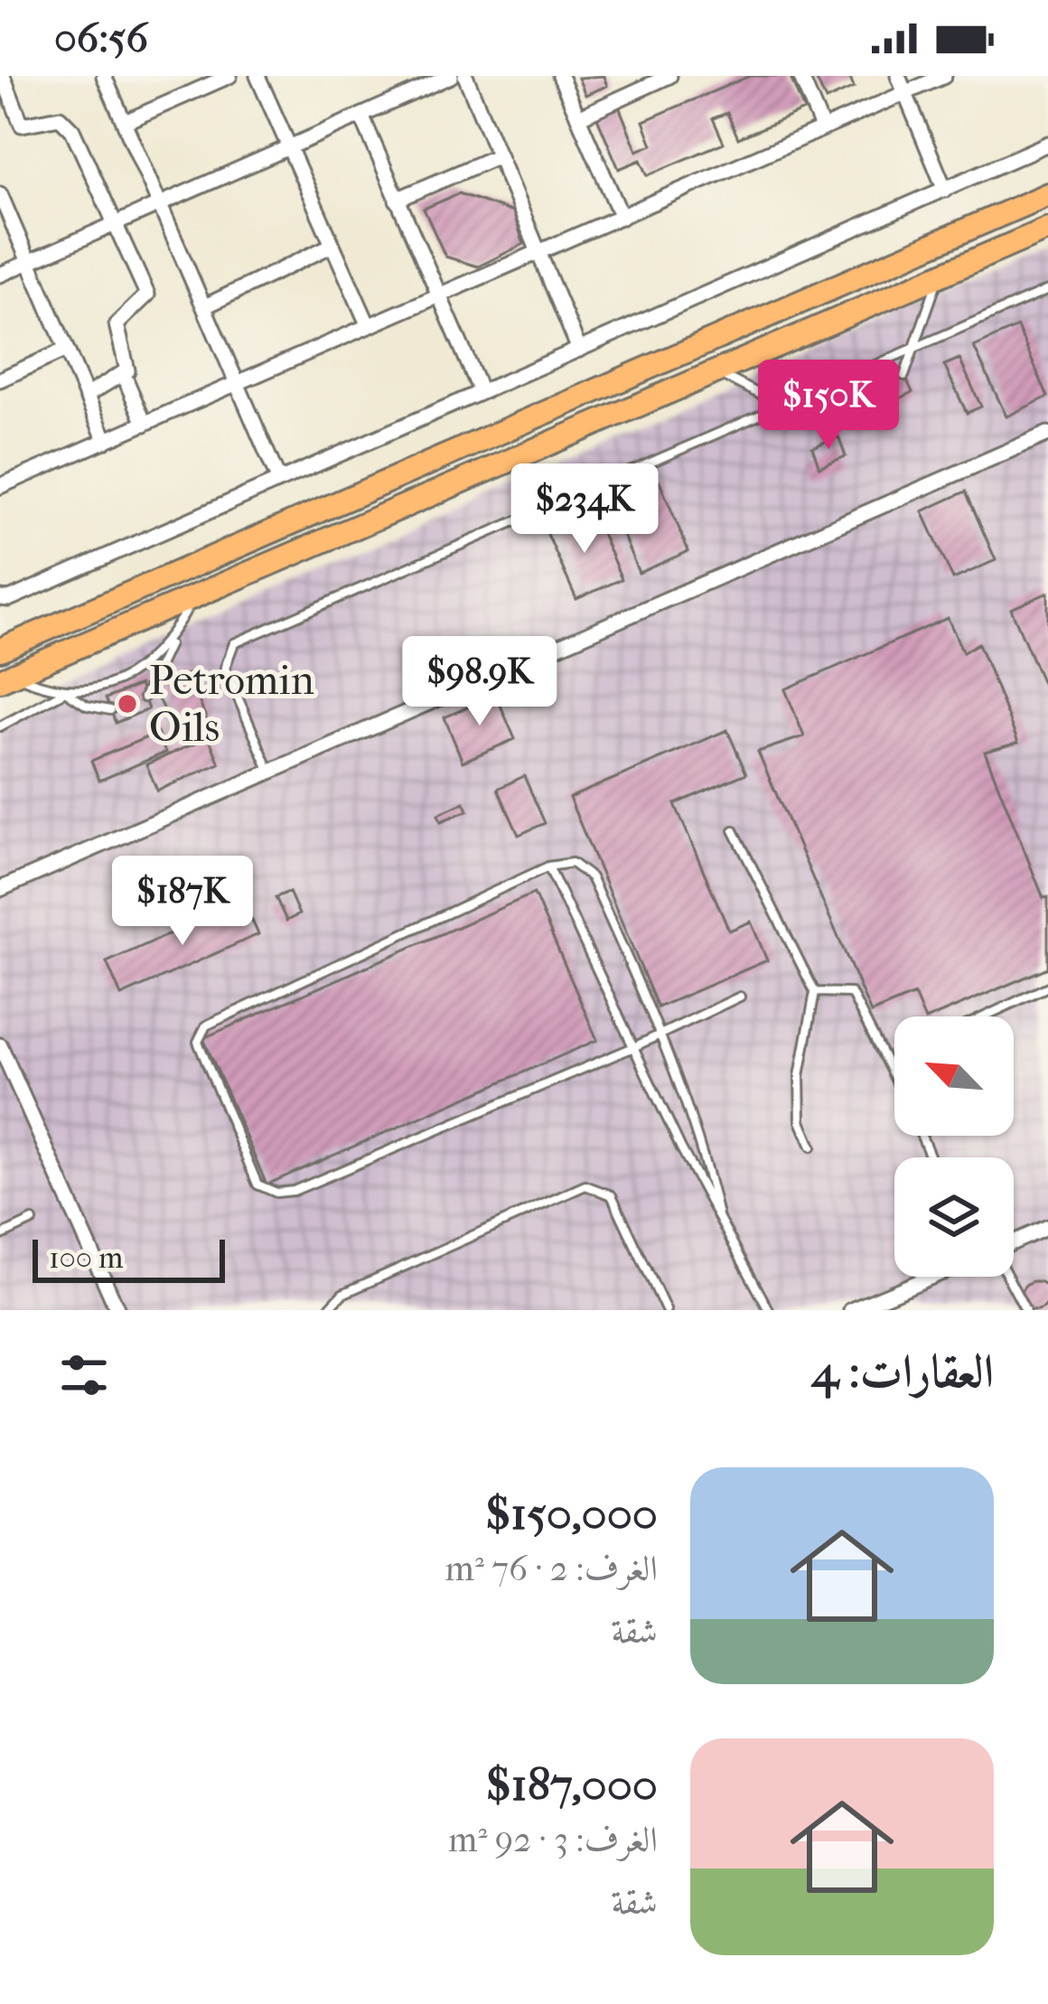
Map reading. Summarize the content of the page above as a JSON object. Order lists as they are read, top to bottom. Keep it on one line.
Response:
{"places":["Petromin Oils"],"scale_bar":"100 m","north":"top left","page":{"status":"06:56","price":["$150K","$234K","$98.9K","$187K"],"scale":"100 m","heading":"العقارات: 4","list":[{"name":"$150,000","note":"الغرف: 2 · 76 m² · شقة"},{"name":"$187,000","note":"الغرف: 3 · 92 m² · شقة"}]}}
